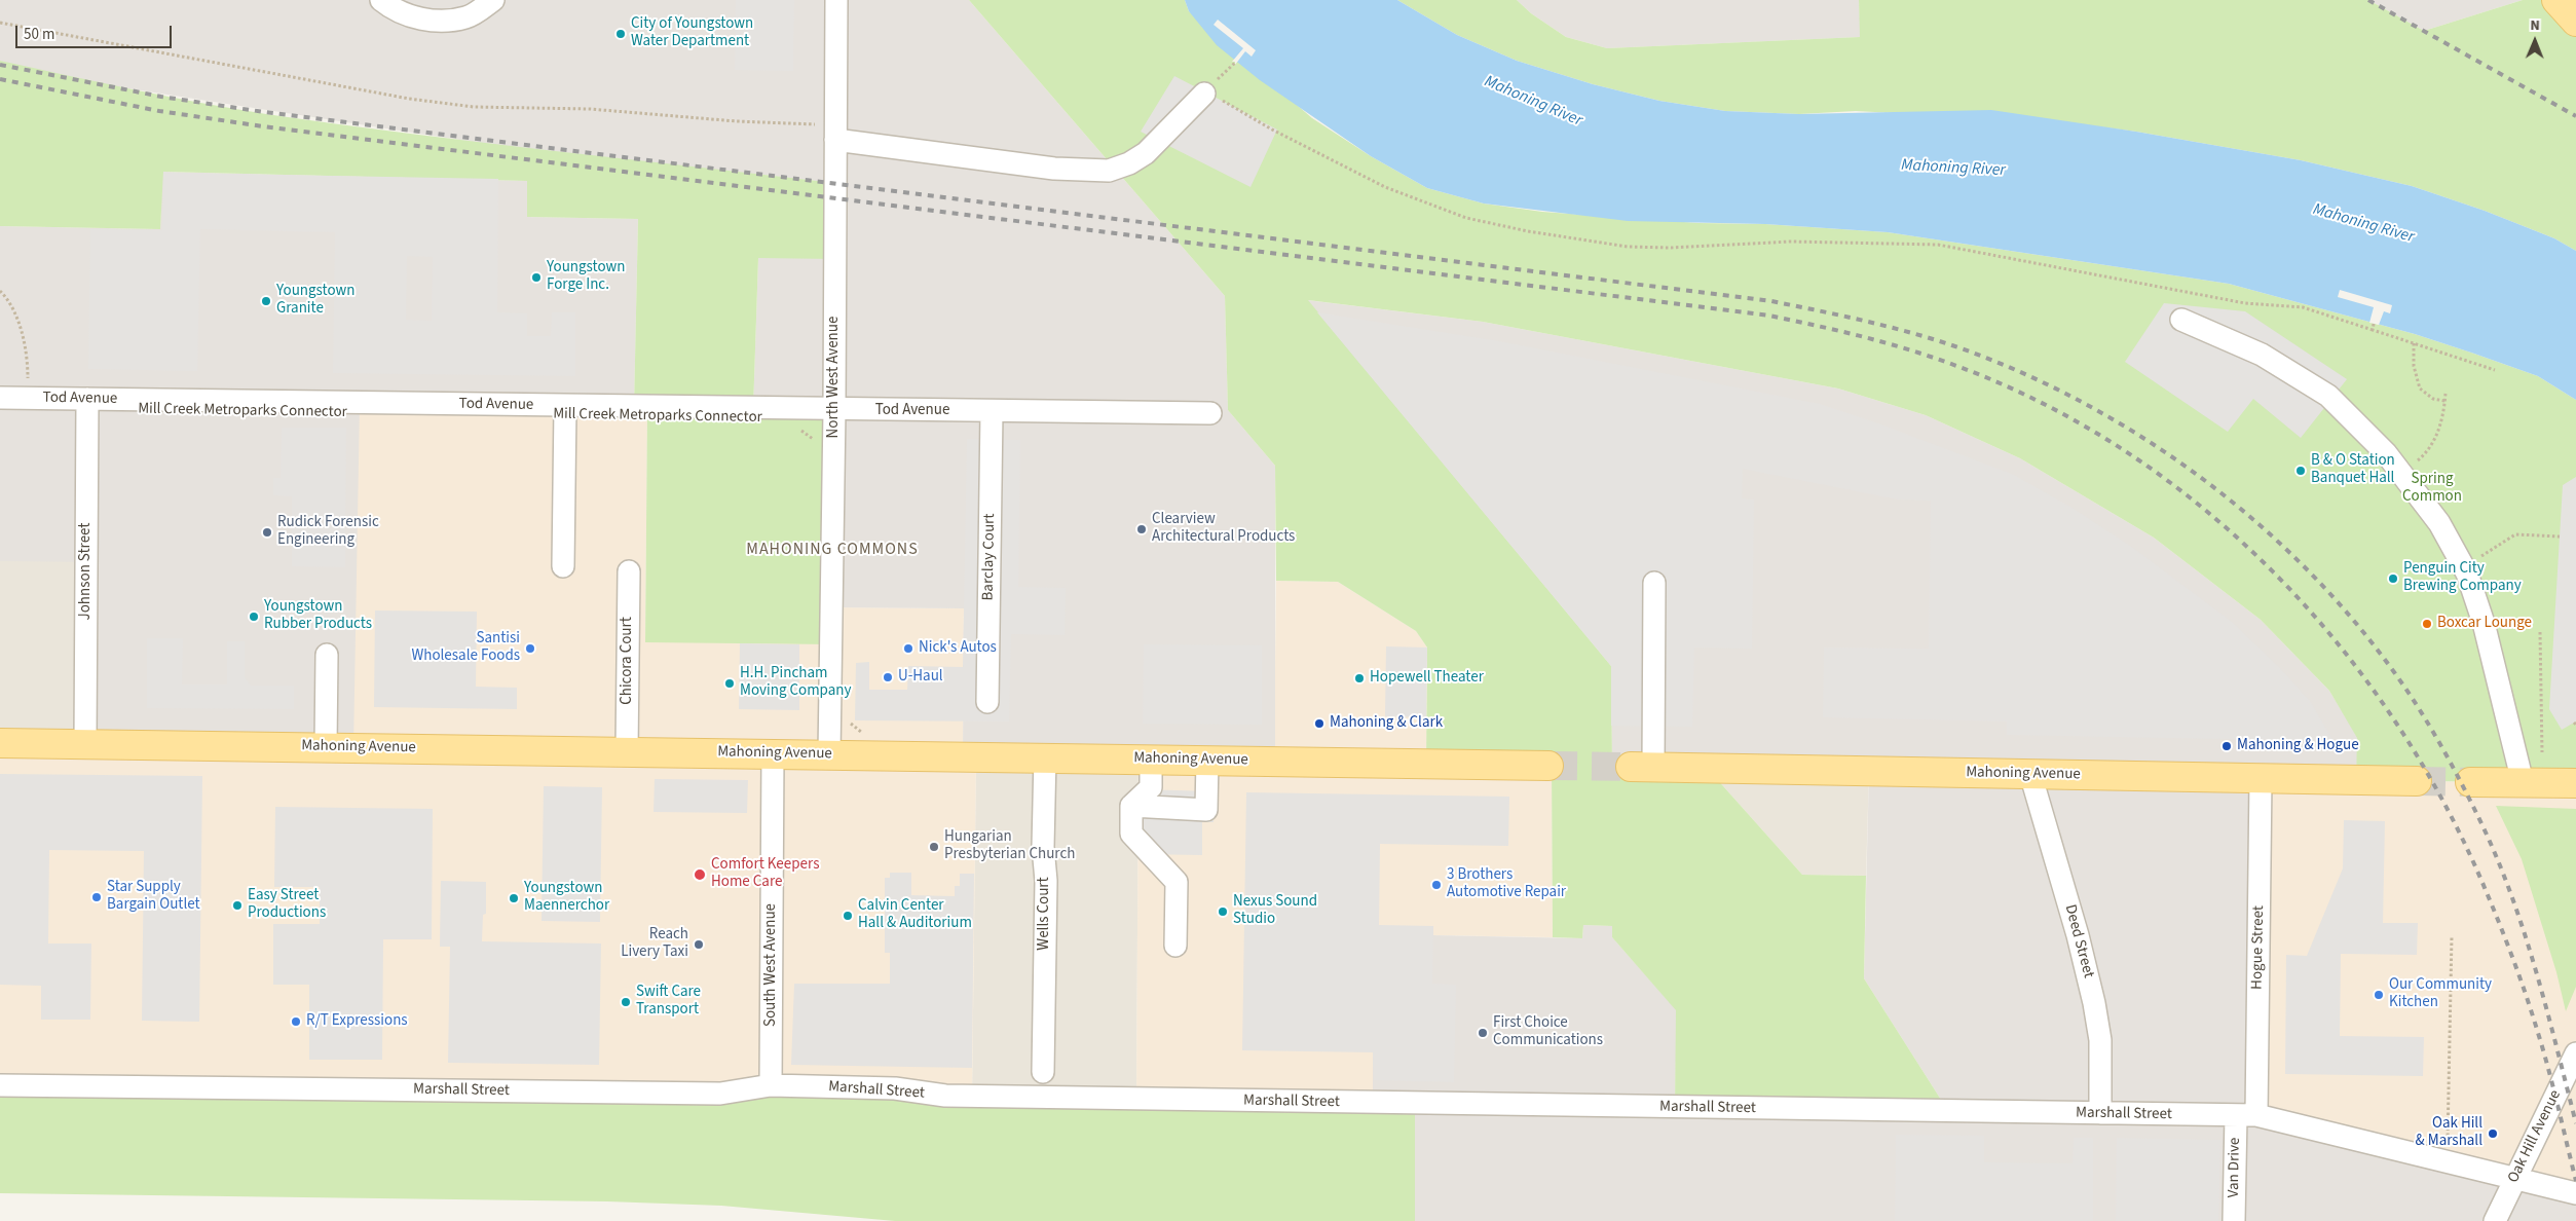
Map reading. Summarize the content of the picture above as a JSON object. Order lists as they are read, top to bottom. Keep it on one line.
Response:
{"streets":{"main road":["Mahoning Avenue"],"street":["North West Avenue","Tod Avenue","Barclay Court","Johnson Street","Chicora Court","Wells Court","Deed Street","Hogue Street","South West Avenue","Marshall Street","Oak Hill Avenue","Van Drive"]},"crossings":[["North West Avenue","Tod Avenue"],["North West Avenue","Mahoning Avenue"],["Tod Avenue","Barclay Court"],["Tod Avenue","Johnson Street"],["Johnson Street","Mahoning Avenue"],["Chicora Court","Mahoning Avenue"],["Mahoning Avenue","Wells Court"],["Mahoning Avenue","Deed Street"],["Mahoning Avenue","Hogue Street"],["Mahoning Avenue","South West Avenue"],["Deed Street","Marshall Street"],["Hogue Street","Marshall Street"],["Hogue Street","Van Drive"],["South West Avenue","Marshall Street"],["Marshall Street","Oak Hill Avenue"],["Marshall Street","Van Drive"]],"districts":["MAHONING COMMONS"],"water":["Mahoning River"],"parks":["Spring Common"],"places":["City of Youngstown Water Department","Youngstown Forge Inc.","Youngstown Granite","B & O Station Banquet Hall","Clearview Architectural Products","Rudick Forensic Engineering","Penguin City Brewing Company","Youngstown Rubber Products","Boxcar Lounge","Santisi Wholesale Foods","Nick's Autos","U-Haul","Hopewell Theater","H.H. Pincham Moving Company","Mahoning & Clark","Mahoning & Hogue","Hungarian Presbyterian Church","Comfort Keepers Home Care","3 Brothers Automotive Repair","Star Supply Bargain Outlet","Youngstown Maennerchor","Easy Street Productions","Nexus Sound Studio","Calvin Center Hall & Auditorium","Reach Livery Taxi","Our Community Kitchen","Swift Care Transport","R/T Expressions","First Choice Communications","Oak Hill & Marshall"],"scale_bar":"50 m","north":"top"}
